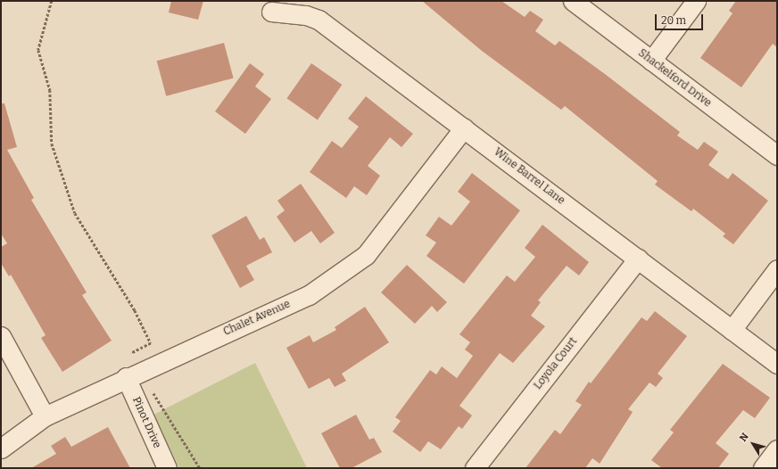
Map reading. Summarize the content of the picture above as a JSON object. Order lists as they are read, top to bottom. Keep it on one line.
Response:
{"streets":{"street":["Shackelford Drive","Wine Barrel Lane","Chalet Avenue","Loyola Court","Pinot Drive"]},"crossings":[["Wine Barrel Lane","Chalet Avenue"],["Wine Barrel Lane","Loyola Court"],["Chalet Avenue","Pinot Drive"]],"scale_bar":"20 m","north":"top left"}
